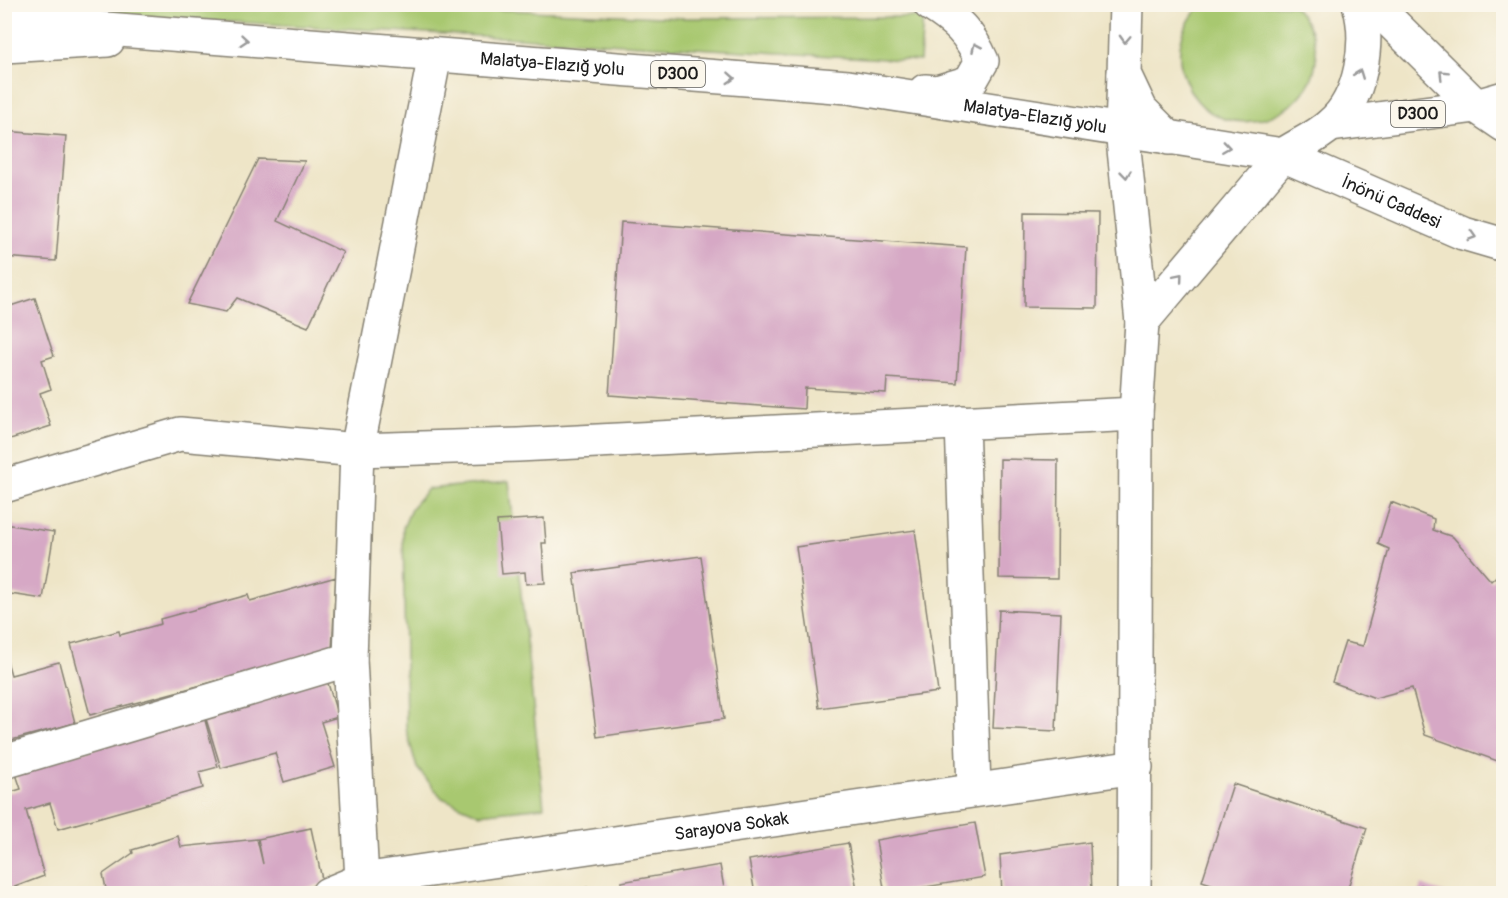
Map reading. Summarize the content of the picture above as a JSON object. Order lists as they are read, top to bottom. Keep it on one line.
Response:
{"streets":{"main road":["Malatya-Elazığ yolu","D300","İnönü Caddesi","Sarayova Sokak"]},"crossings":[["Malatya-Elazığ yolu","İnönü Caddesi"]],"one_way":["Malatya-Elazığ yolu"]}
